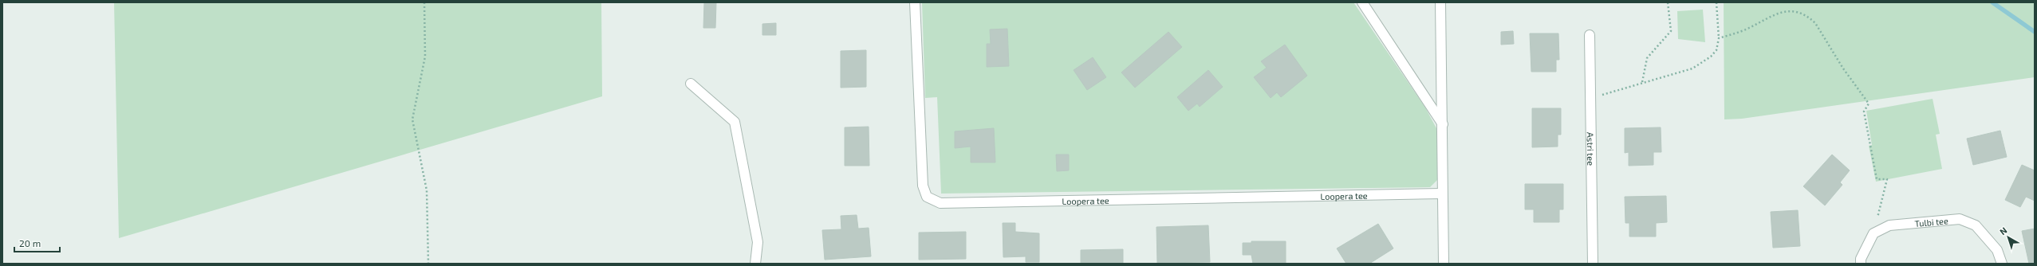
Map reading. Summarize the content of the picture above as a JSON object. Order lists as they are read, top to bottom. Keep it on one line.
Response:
{"streets":{"street":["Astri tee","Loopera tee","Tulbi tee"]},"scale_bar":"20 m","north":"top left"}
